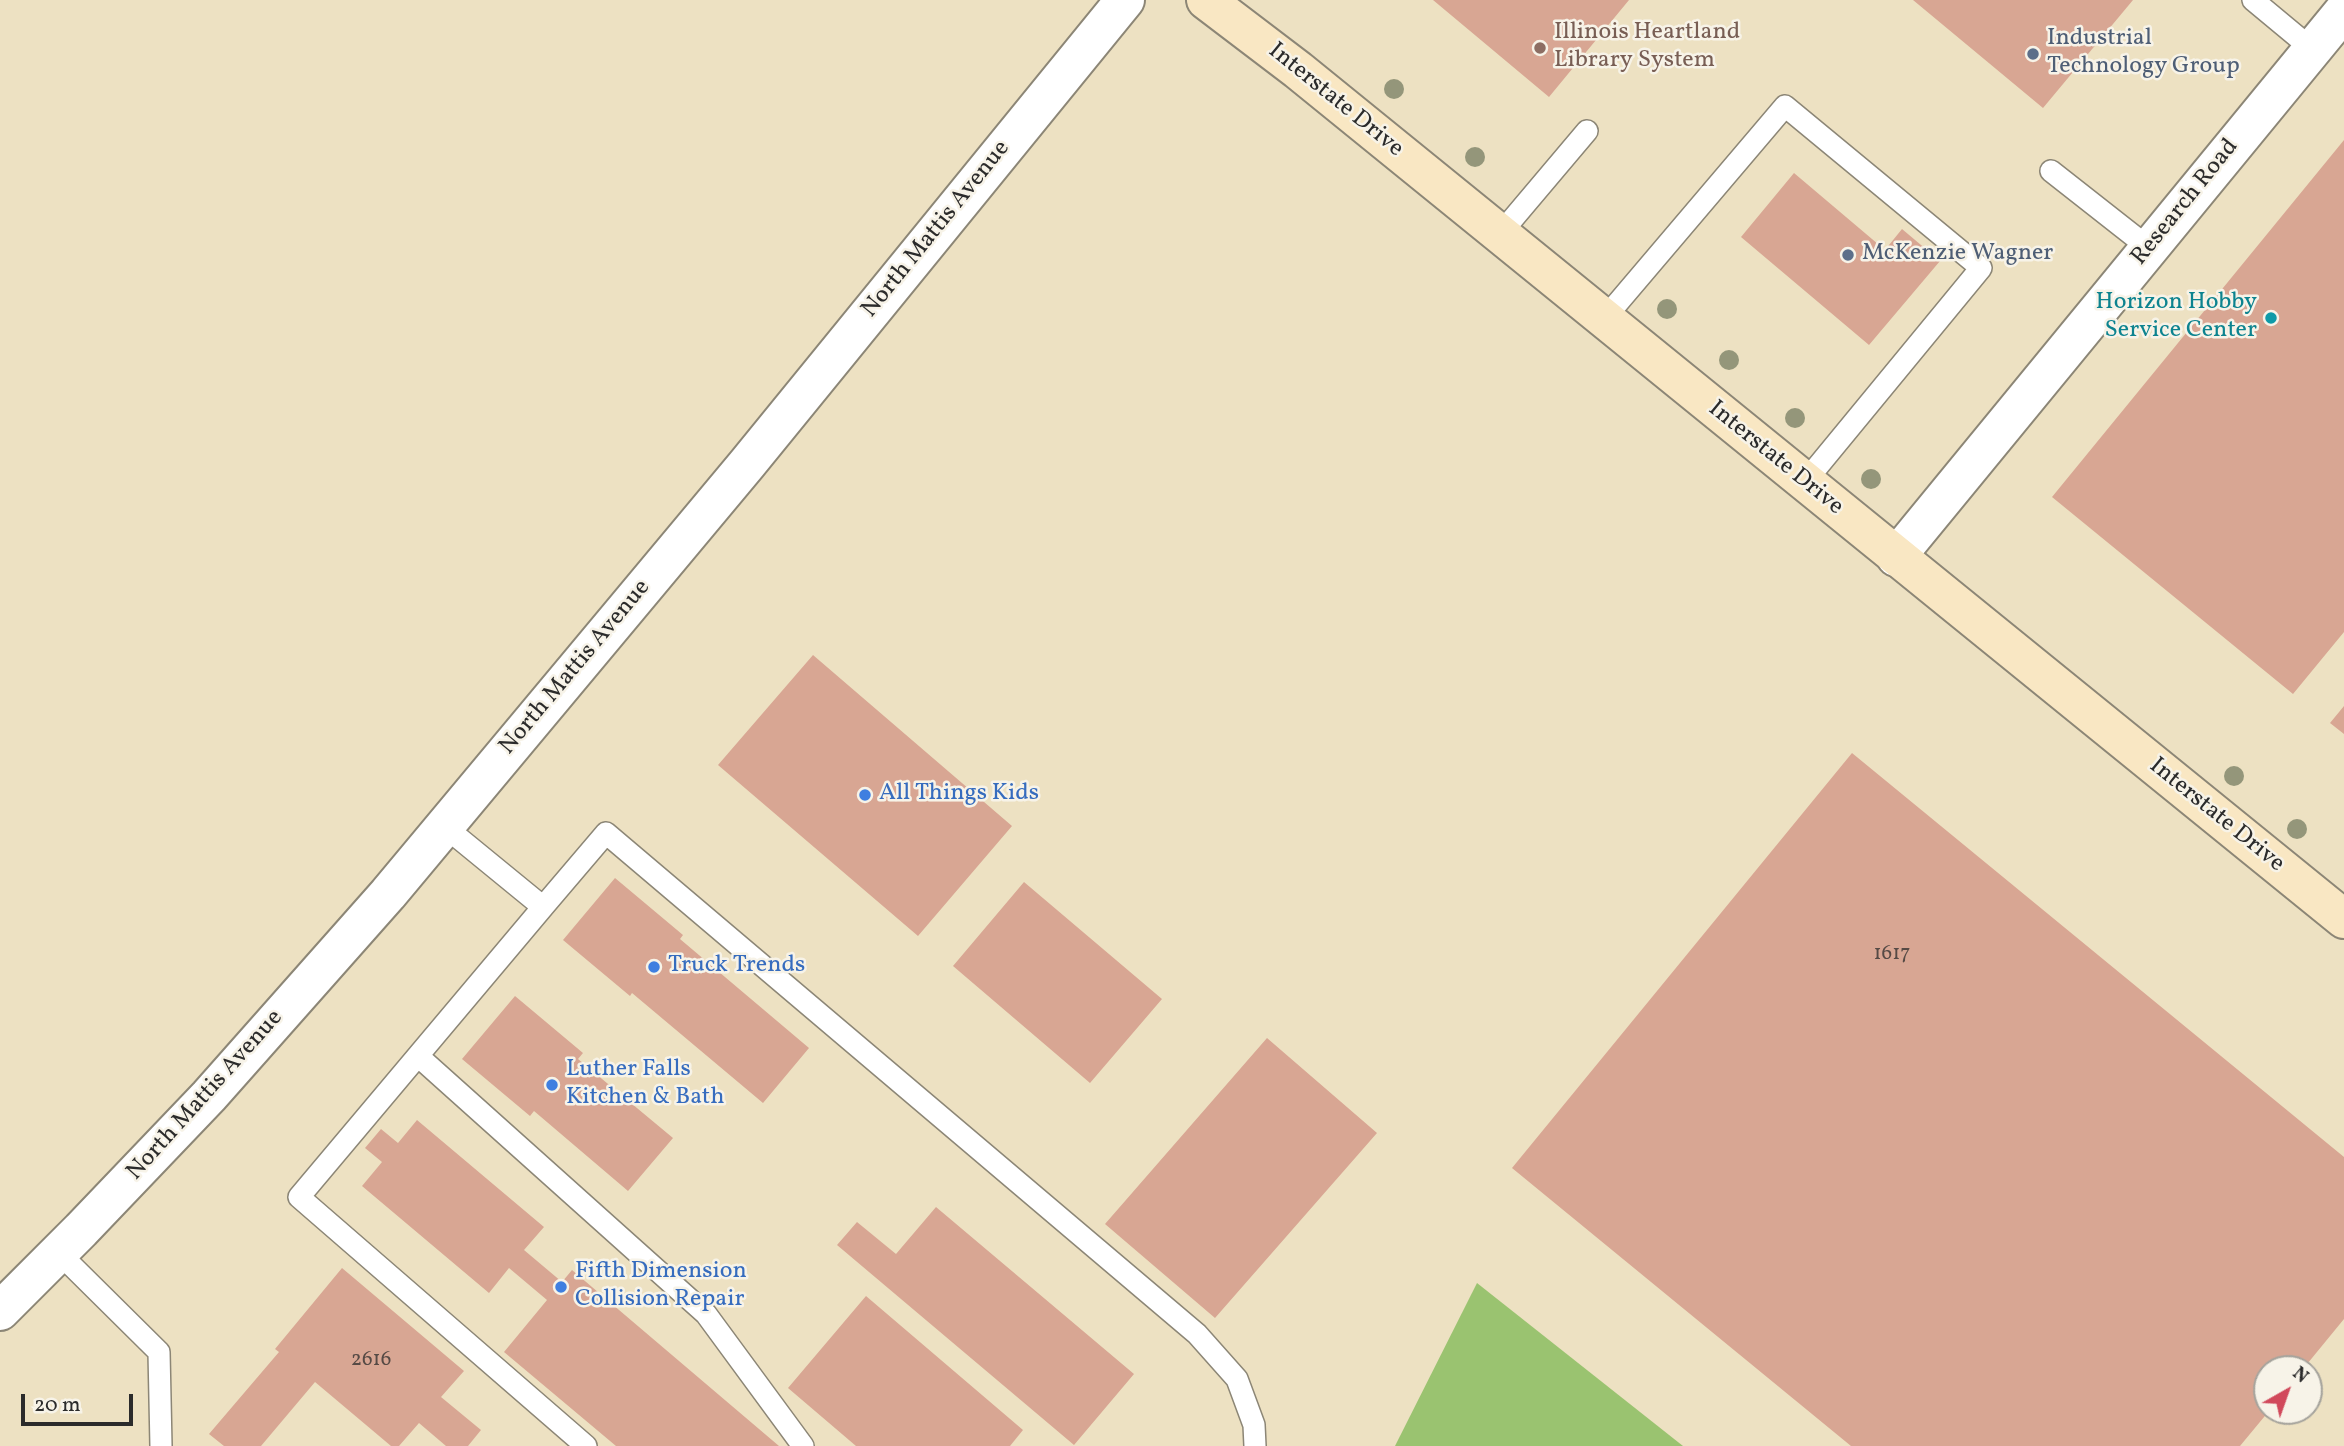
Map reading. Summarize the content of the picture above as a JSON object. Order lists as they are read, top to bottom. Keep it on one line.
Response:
{"streets":{"main road":["Interstate Drive"],"street":["Research Road","North Mattis Avenue"]},"crossings":[["Interstate Drive","Research Road"]],"places":["Illinois Heartland Library System","Industrial Technology Group","McKenzie Wagner","Horizon Hobby Service Center","All Things Kids","Truck Trends","Luther Falls Kitchen & Bath","Fifth Dimension Collision Repair"],"house_numbers":["1617","2616"],"scale_bar":"20 m","north":"top right"}
